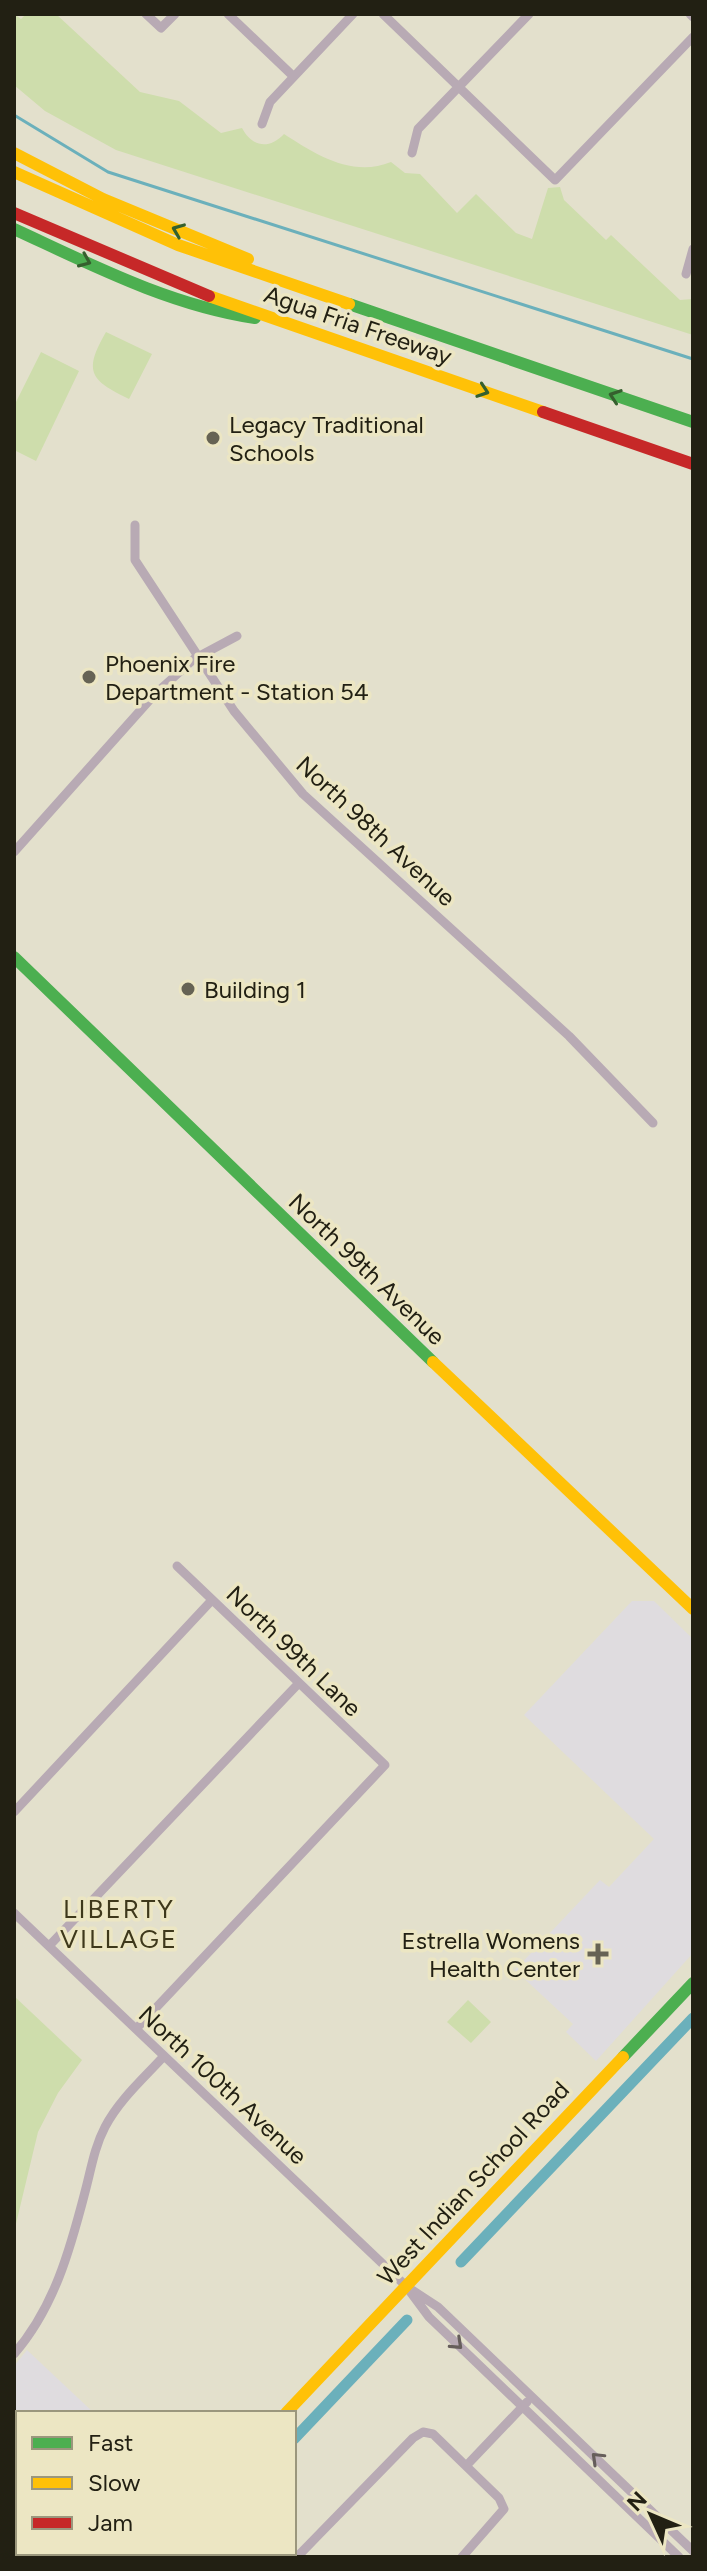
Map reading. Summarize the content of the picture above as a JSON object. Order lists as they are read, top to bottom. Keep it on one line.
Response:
{"streets":{"main road":["Agua Fria Freeway","North 99th Avenue","West Indian School Road"],"street":["North 98th Avenue","North 99th Lane","North 100th Avenue"]},"crossings":[["North 99th Lane","North 100th Avenue"],["North 100th Avenue","West Indian School Road"]],"districts":["LIBERTY VILLAGE"],"places":{"other":["Legacy Traditional Schools","Phoenix Fire Department - Station 54","Building 1"],"health":["Estrella Womens Health Center"]},"legend":["Fast","Slow","Jam"],"north":"top left"}
